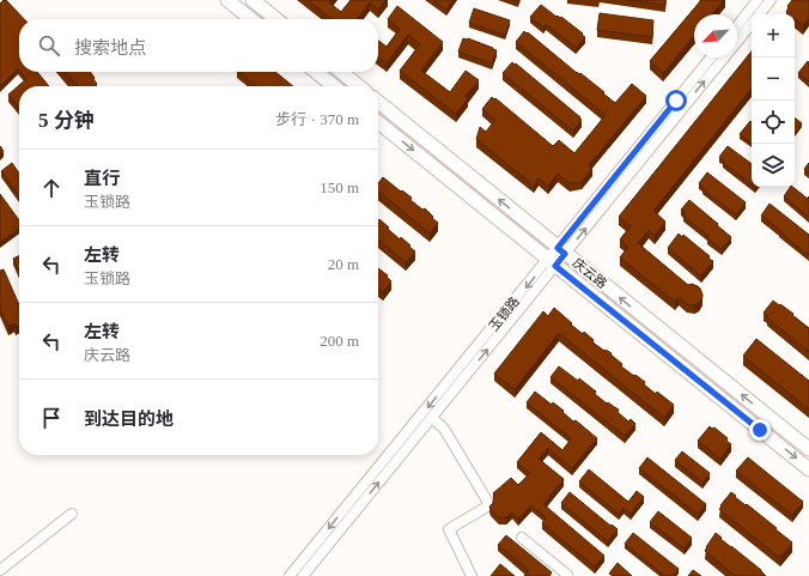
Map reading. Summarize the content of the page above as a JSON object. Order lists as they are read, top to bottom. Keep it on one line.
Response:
{"streets":{"main road":["庆云路"],"street":["玉锁路"]},"crossings":[["庆云路","玉锁路"]],"north":"bottom left","page":{"map_buttons":["+","−"],"search":"搜索地点","heading":["5 分钟","步行 · 370 m"],"list":[["直行","玉锁路","150 m"],["左转","玉锁路","20 m"],["左转","庆云路","200 m"],"到达目的地"]}}
